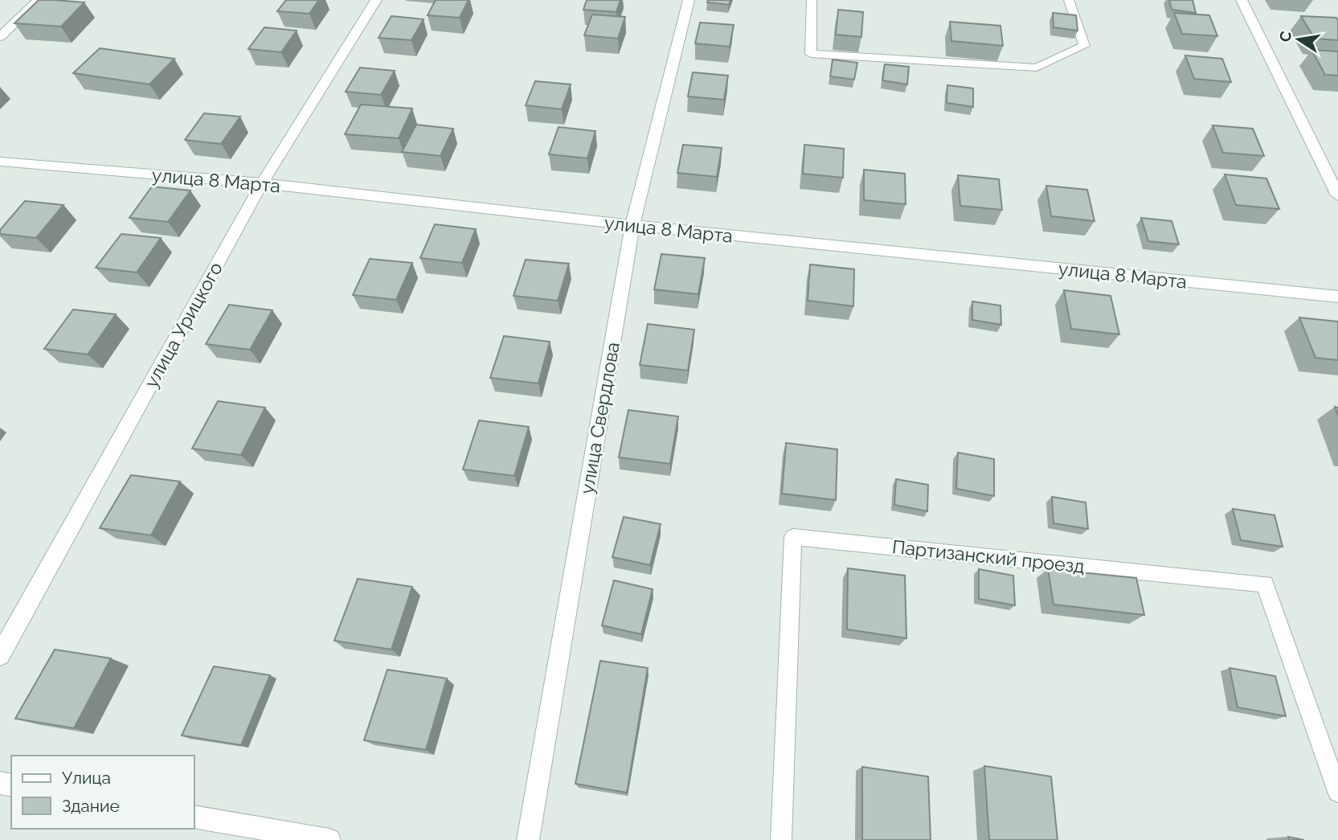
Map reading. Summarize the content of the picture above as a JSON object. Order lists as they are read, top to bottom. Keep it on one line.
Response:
{"streets":{"street":["улица 8 Марта","улица Урицкого","улица Свердлова"],"lane":["Партизанский проезд"]},"crossings":[["улица 8 Марта","улица Урицкого"],["улица 8 Марта","улица Свердлова"]],"legend":["Улица","Здание"],"north":"left"}
